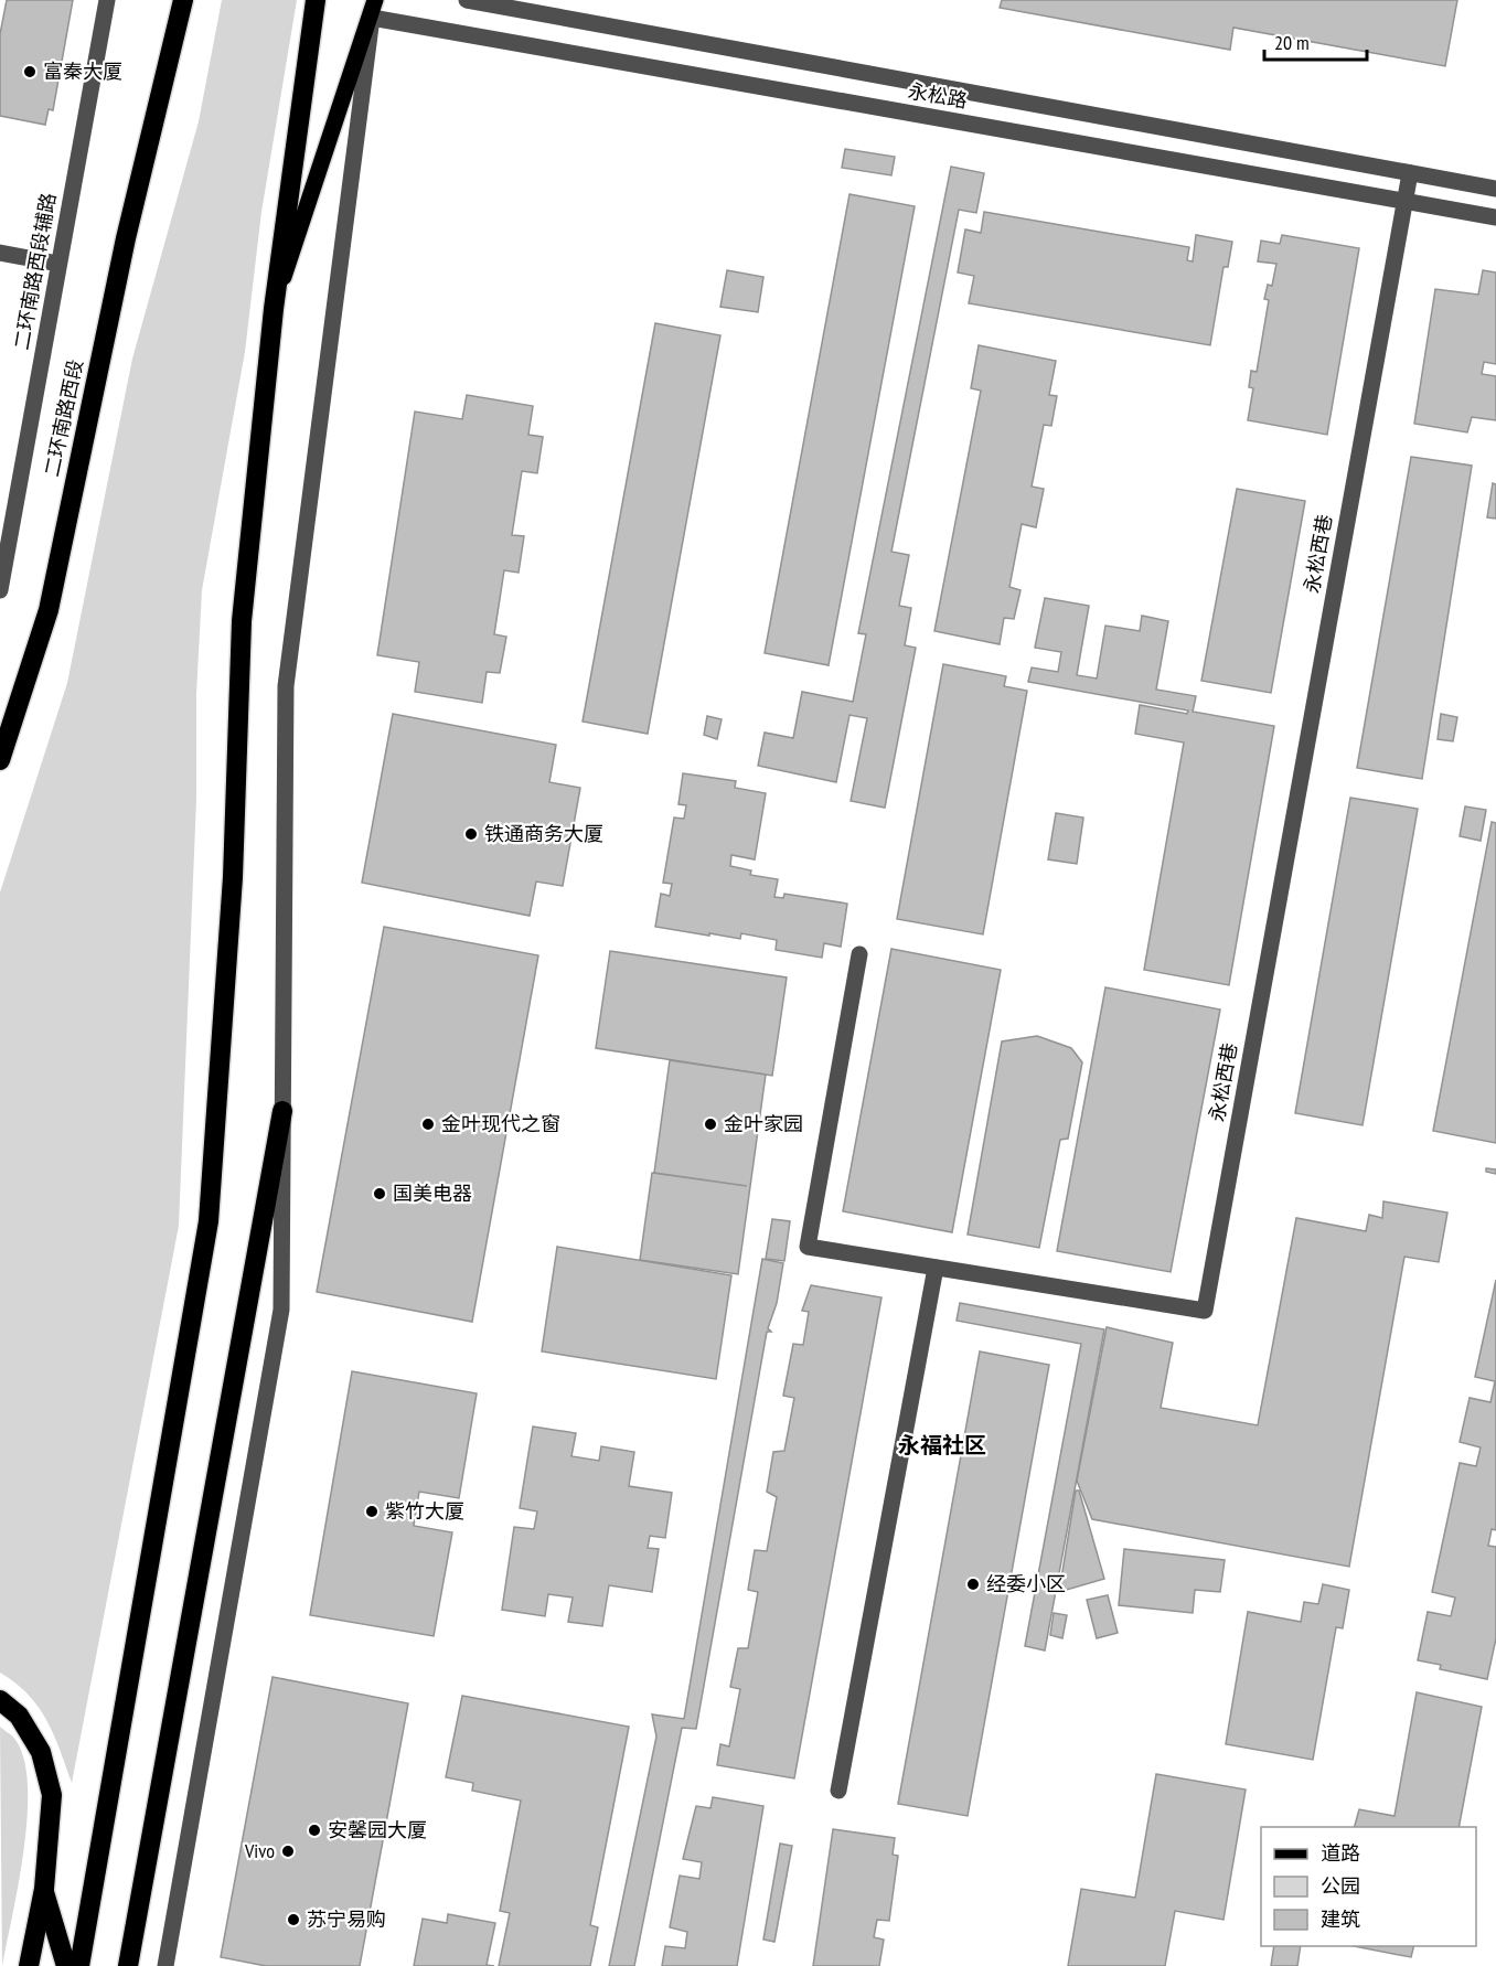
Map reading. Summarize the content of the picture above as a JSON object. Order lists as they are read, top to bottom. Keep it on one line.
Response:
{"streets":{"highway":["二环南路西段"],"street":["永松路","二环南路西段辅路","永松西巷"]},"crossings":[["永松路","永松西巷"]],"districts":["永福社区"],"places":["富秦大厦","铁通商务大厦","金叶现代之窗","金叶家园","国美电器","紫竹大厦","经委小区","安馨园大厦","Vivo","苏宁易购"],"legend":["道路","公园","建筑"],"scale_bar":"20 m"}
